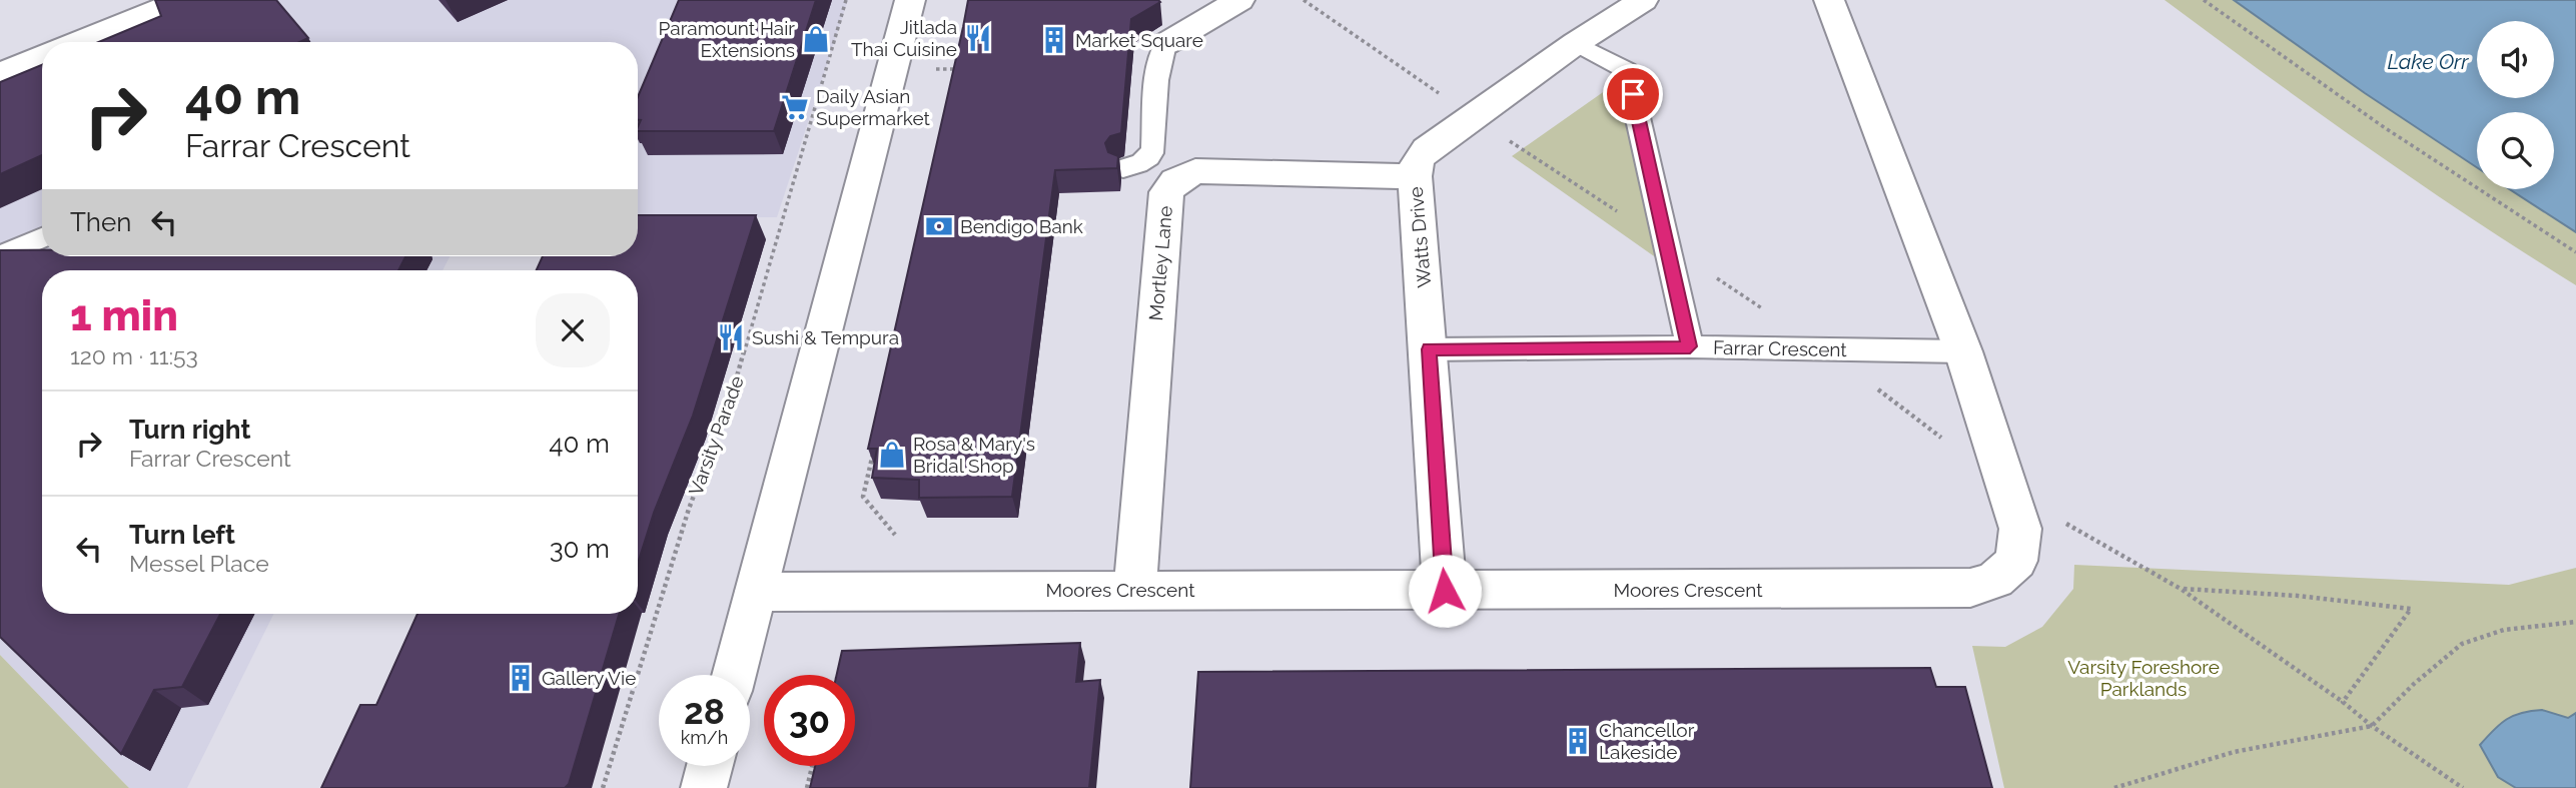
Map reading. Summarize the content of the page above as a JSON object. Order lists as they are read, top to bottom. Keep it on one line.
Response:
{"streets":{"street":["Watts Drive","Mortley Lane","Moores Crescent"],"lane":["Farrar Crescent"],"path":["Varsity Parade"]},"crossings":[["Watts Drive","Mortley Lane"],["Watts Drive","Farrar Crescent"],["Watts Drive","Moores Crescent"],["Mortley Lane","Moores Crescent"],["Farrar Crescent","Moores Crescent"]],"water":["Lake Orr"],"parks":["Varsity Foreshore Parklands"],"places":{"restaurant":["Jitlada Thai Cuisine","Sushi & Tempura"],"shop":["Paramount Hair Extensions","Rosa & Mary's Bridal Shop"],"building":["Market Square","Gallery Vie","Chancellor Lakeside"],"supermarket":["Daily Asian Supermarket"],"bank":["Bendigo Bank"]},"page":{"turn":["40 m","Farrar Crescent"],"then":"Then","heading":["1 min","120 m · 11:53"],"list":[{"name":"Turn right","note":"Farrar Crescent","value":"40 m"},{"name":"Turn left","note":"Messel Place","value":"30 m"}],"speed":"28 km/h","limit":"30"}}
